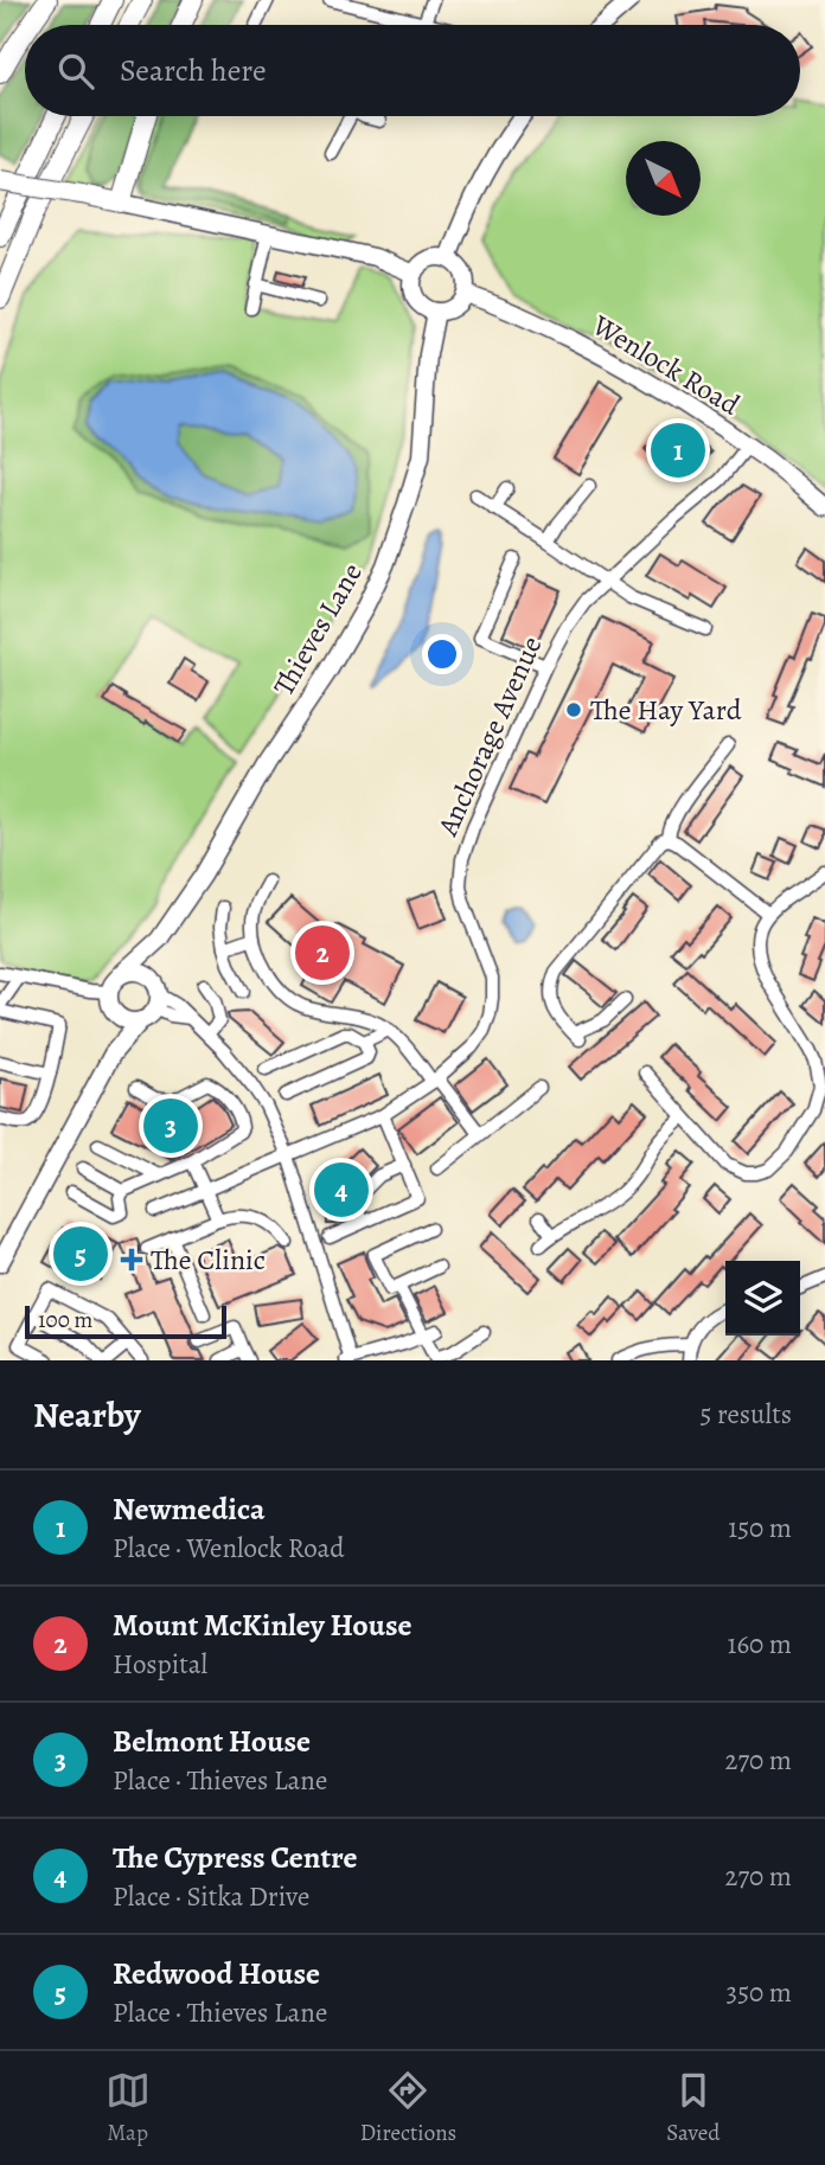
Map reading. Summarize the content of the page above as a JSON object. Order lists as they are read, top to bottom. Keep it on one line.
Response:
{"streets":{"main road":["Wenlock Road","Thieves Lane"],"street":["Anchorage Avenue"]},"crossings":[["Wenlock Road","Thieves Lane"],["Wenlock Road","Anchorage Avenue"]],"places":{"other":["The Hay Yard"],"health":["The Clinic"]},"scale_bar":"100 m","north":"bottom right","page":{"search":"Search here","pins":["1","2","3","4","5"],"scale":"100 m","heading":["Nearby","5 results"],"list":[{"mark":"1","name":"Newmedica","note":"Place · Wenlock Road","value":"150 m"},{"mark":"2","name":"Mount McKinley House","note":"Hospital","value":"160 m"},{"mark":"3","name":"Belmont House","note":"Place · Thieves Lane","value":"270 m"},{"mark":"4","name":"The Cypress Centre","note":"Place · Sitka Drive","value":"270 m"},{"mark":"5","name":"Redwood House","note":"Place · Thieves Lane","value":"350 m"}],"nav":["Map","Directions","Saved"]}}
